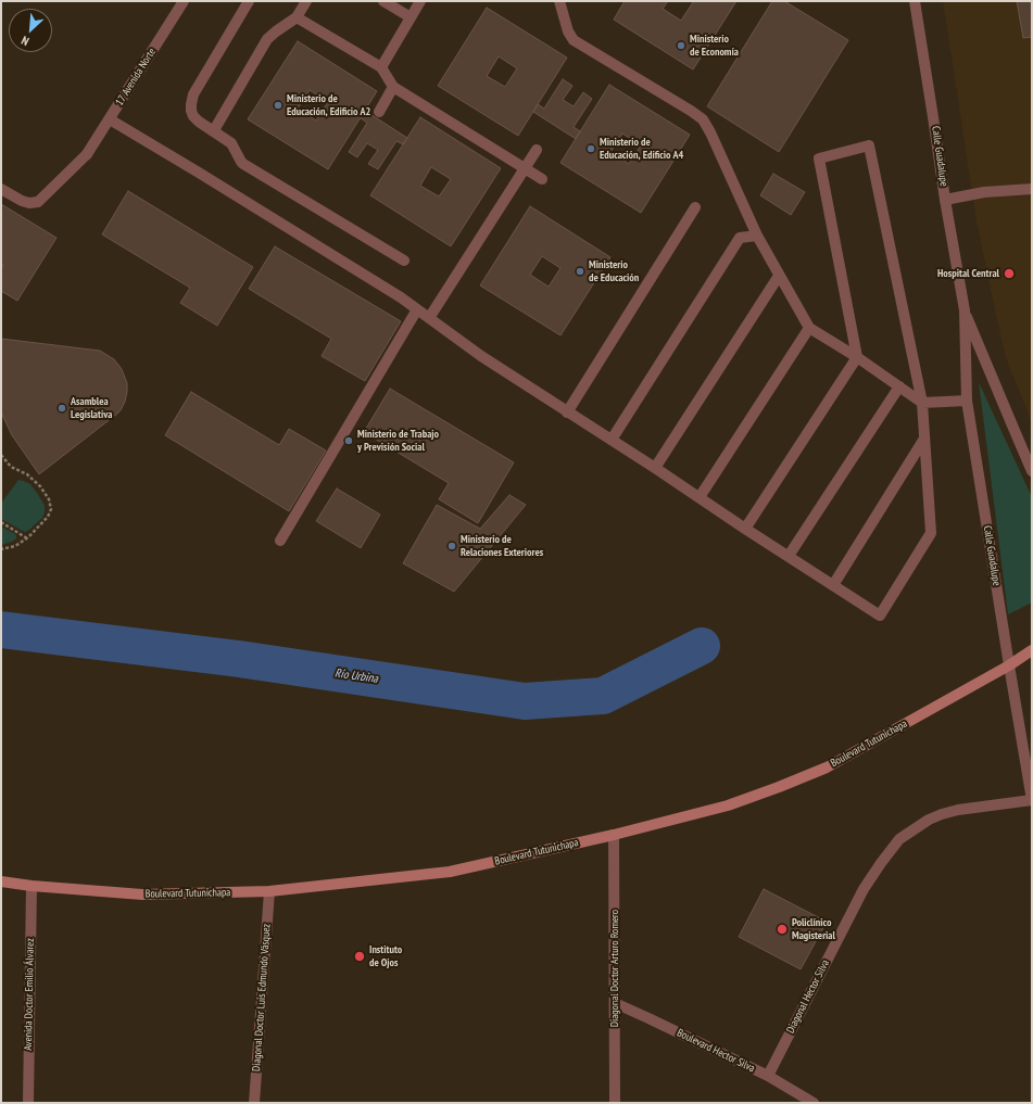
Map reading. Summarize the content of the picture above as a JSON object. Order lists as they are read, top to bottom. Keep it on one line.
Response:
{"streets":{"main road":["Boulevard Tutunichapa"],"street":["17 Avenida Norte","Calle Guadalupe","Diagonal Doctor Arturo Romero","Avenida Doctor Emilio Álvarez","Diagonal Hector Silva","Diagonal Doctor Luis Edmundo Vásquez","Boulevard Hector Silva"]},"crossings":[["Calle Guadalupe","Boulevard Tutunichapa"],["Calle Guadalupe","Diagonal Hector Silva"],["Boulevard Tutunichapa","Diagonal Doctor Arturo Romero"],["Boulevard Tutunichapa","Avenida Doctor Emilio Álvarez"],["Boulevard Tutunichapa","Diagonal Doctor Luis Edmundo Vásquez"],["Diagonal Doctor Arturo Romero","Boulevard Hector Silva"],["Diagonal Hector Silva","Boulevard Hector Silva"]],"water":["Río Urbina"],"places":["Ministerio de Economía","Ministerio de Educación, Edificio A2","Ministerio de Educación, Edificio A4","Ministerio de Educación","Hospital Central","Asamblea Legislativa","Ministerio de Trabajo y Previsión Social","Ministerio de Relaciones Exteriores","Policlínico Magisterial","Instituto de Ojos"],"north":"bottom left"}
